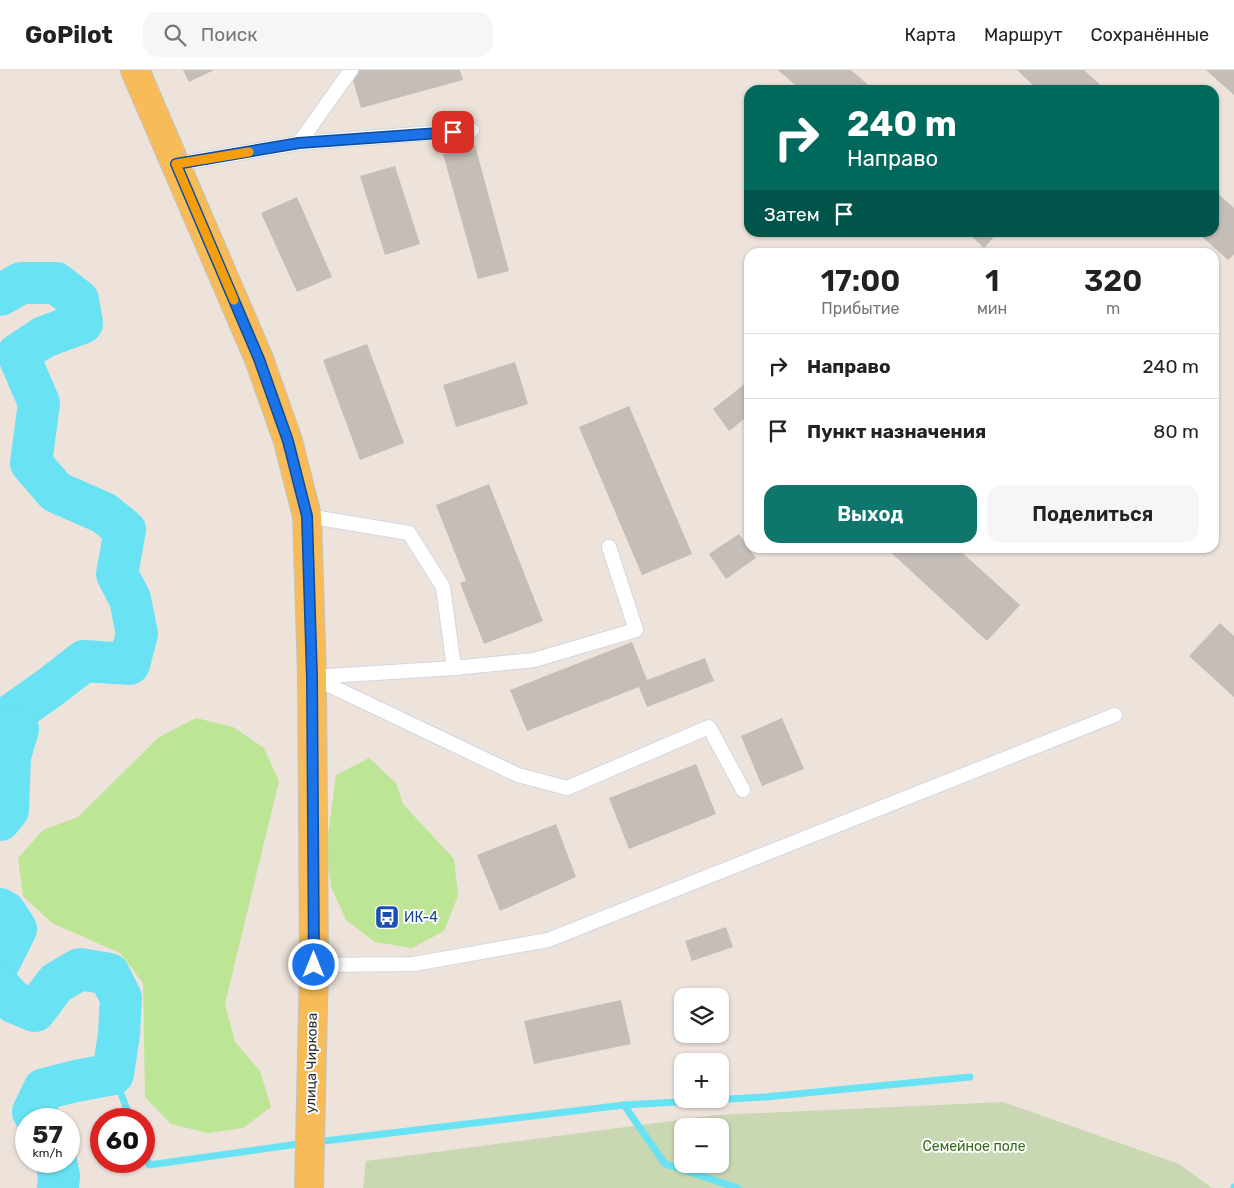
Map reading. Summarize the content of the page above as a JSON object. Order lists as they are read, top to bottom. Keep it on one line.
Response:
{"streets":{"main road":["улица Чиркова"]},"parks":["Семейное поле"],"places":{"bus stop":["ИК-4"]},"page":{"header":"GoPilot","search":"Поиск","nav":["Карта","Маршрут","Сохранённые"],"turn":["240 m","Направо"],"then":"Затем","eta":["17:00","Прибытие","1","мин","320","m"],"list":[{"name":"Направо","value":"240 m"},{"name":"Пункт назначения","value":"80 m"}],"buttons":["Выход","Поделиться"],"map_buttons":["+","−"],"speed":"57 km/h","limit":"60"}}
